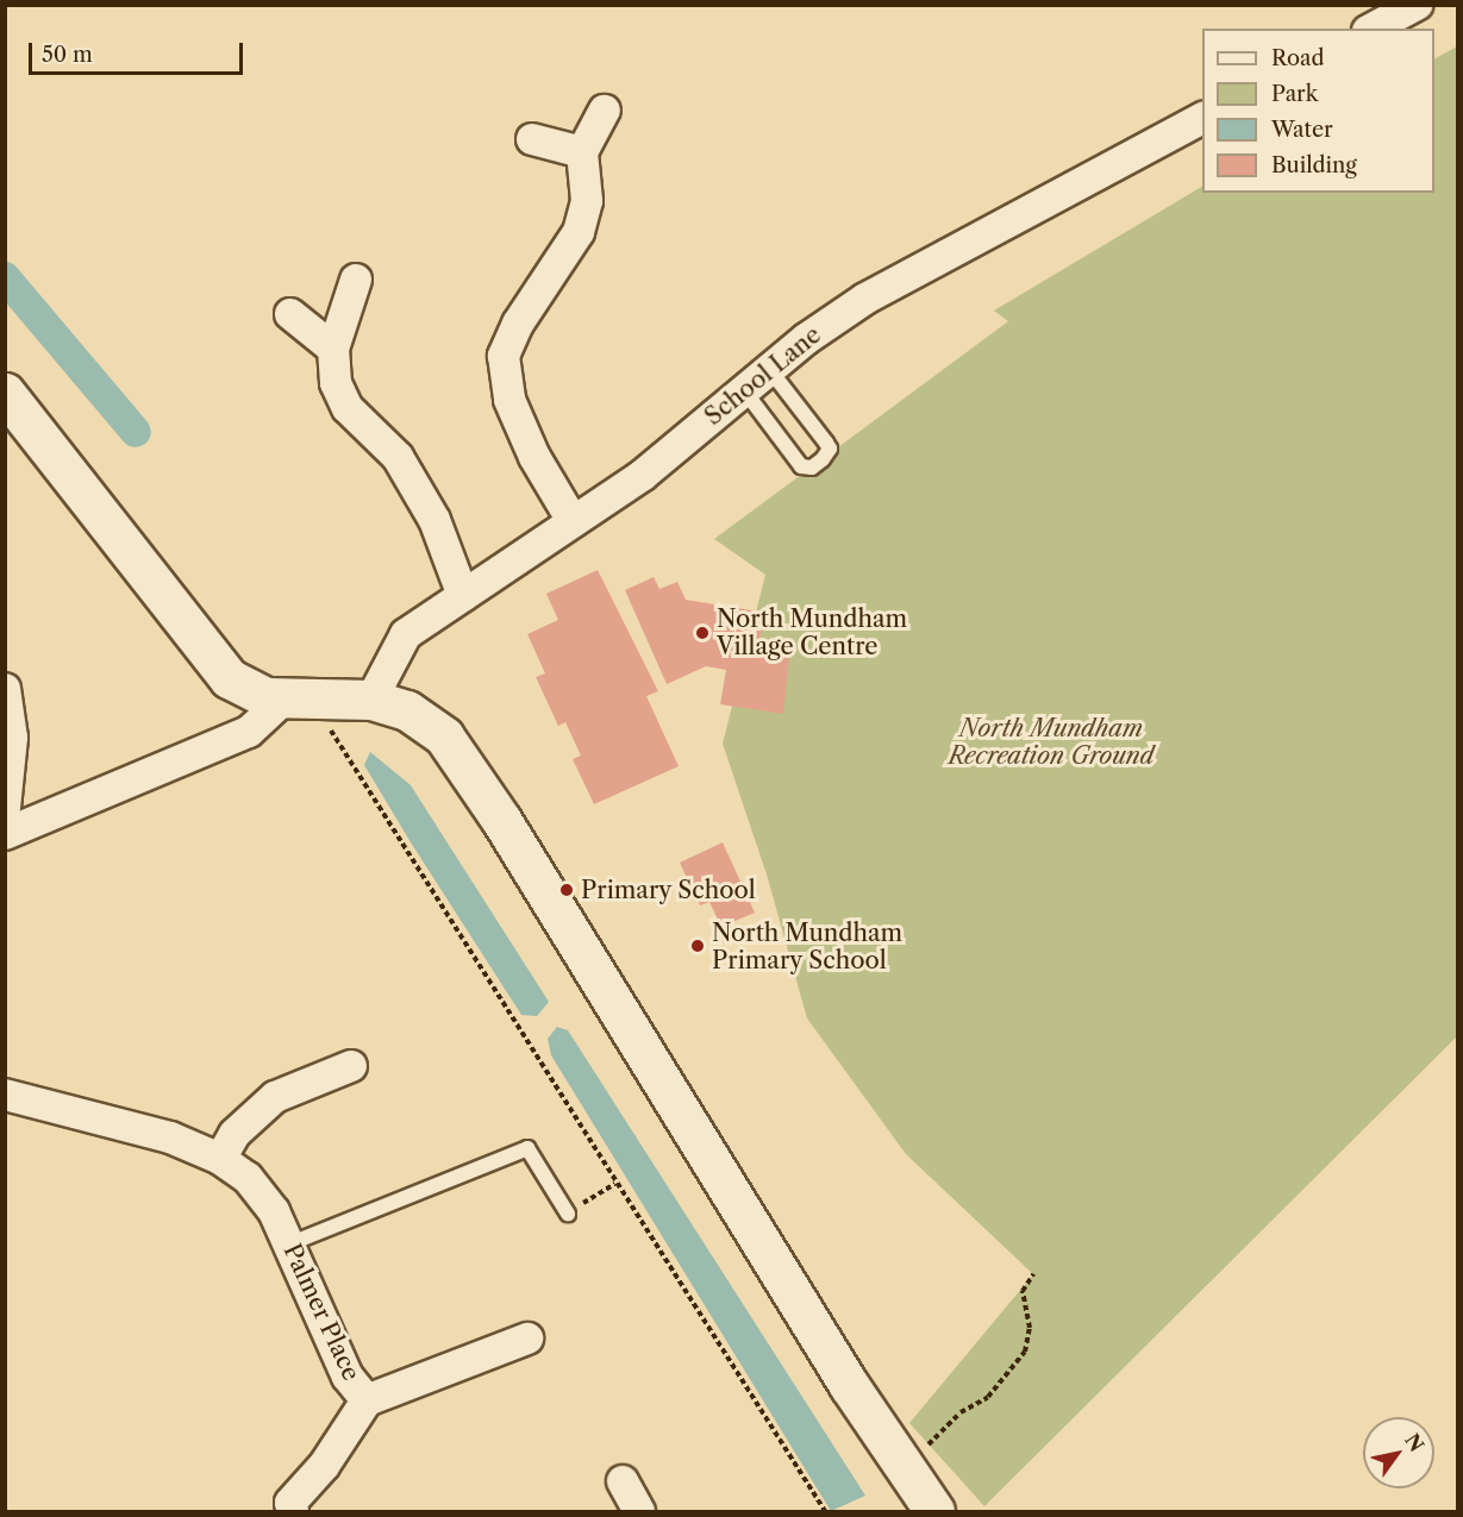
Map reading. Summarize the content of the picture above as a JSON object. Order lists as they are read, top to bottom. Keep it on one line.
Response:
{"streets":{"street":["School Lane","Palmer Place"]},"parks":["North Mundham Recreation Ground"],"places":["North Mundham Village Centre","Primary School","North Mundham Primary School"],"legend":["Road","Park","Water","Building"],"scale_bar":"50 m","north":"top right"}
